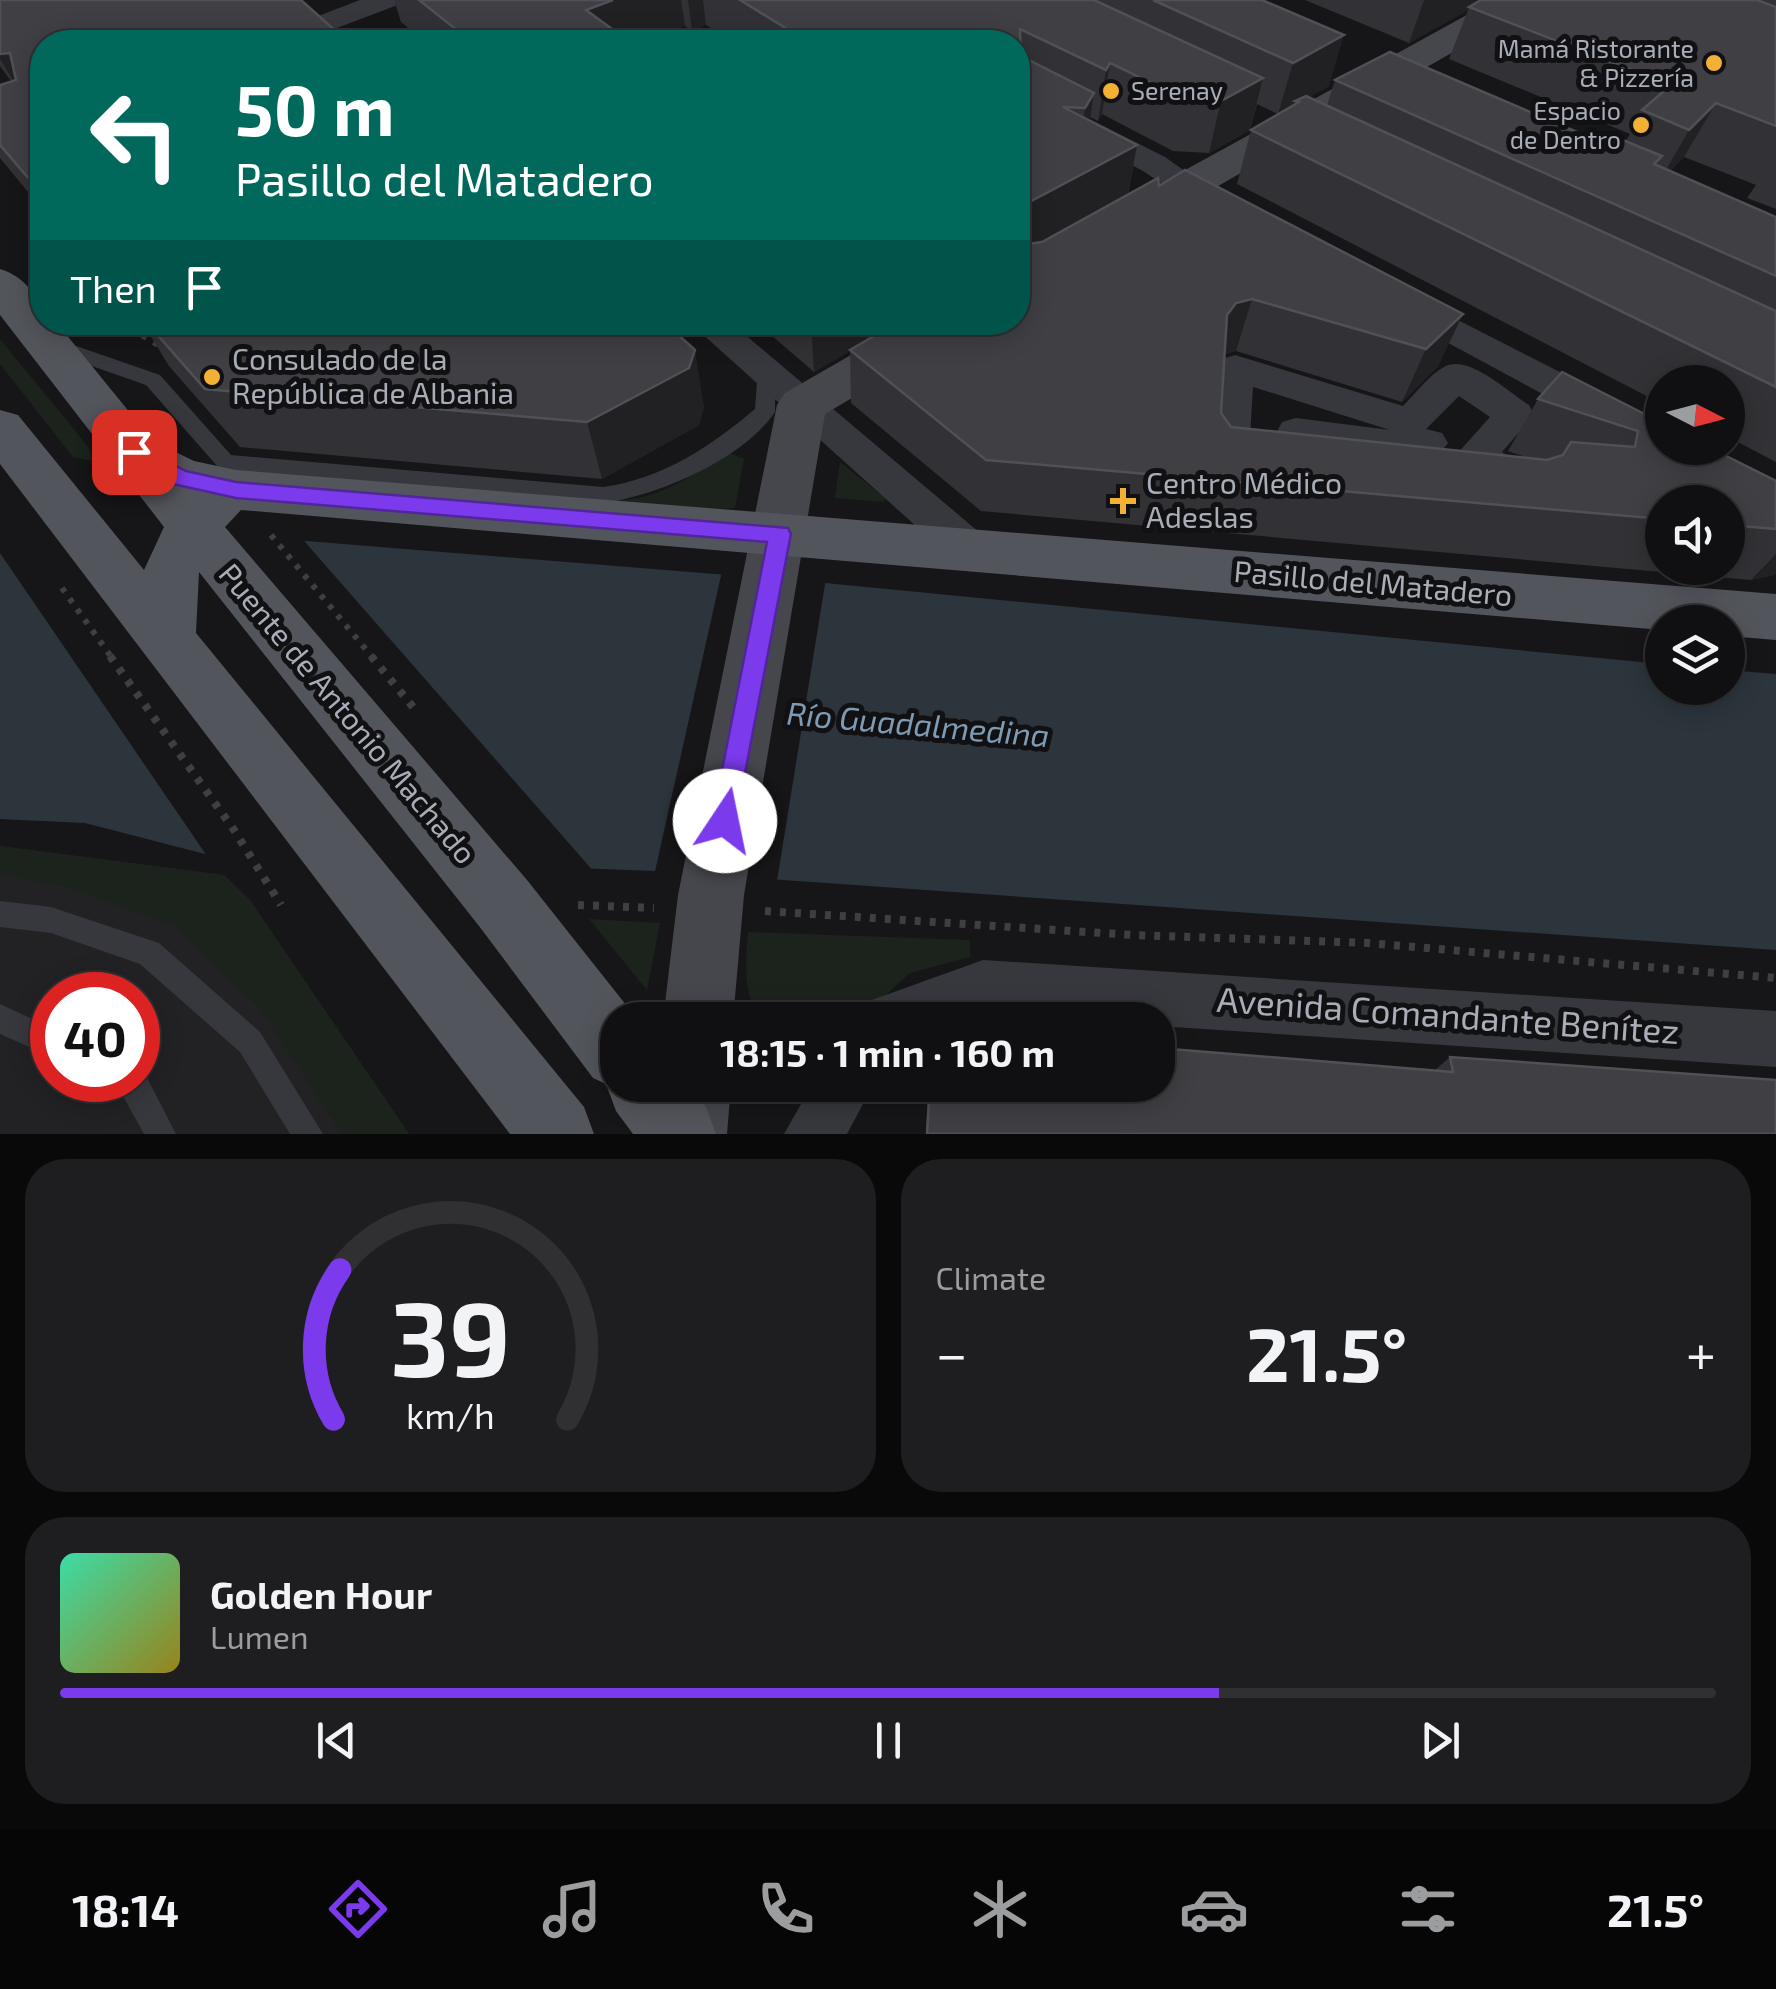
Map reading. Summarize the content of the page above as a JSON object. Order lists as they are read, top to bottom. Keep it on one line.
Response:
{"streets":{"main road":["Pasillo del Matadero","Puente de Antonio Machado"],"street":["Avenida Comandante Benítez"]},"crossings":[["Pasillo del Matadero","Puente de Antonio Machado"]],"water":["Río Guadalmedina"],"places":{"other":["Mamá Ristorante & Pizzería","Serenay","Espacio de Dentro","Consulado de la República de Albania"],"health":["Centro Médico Adeslas"]},"north":"right","page":{"turn":["50 m","Pasillo del Matadero"],"then":"Then","limit":"40","trip":"18:15 · 1 min · 160 m","tile":"Climate","heat":["−","21.5°","+"],"song":["Golden Hour","Lumen"],"tabs":["18:14","21.5°"],"gauge":["39","km/h"]}}
